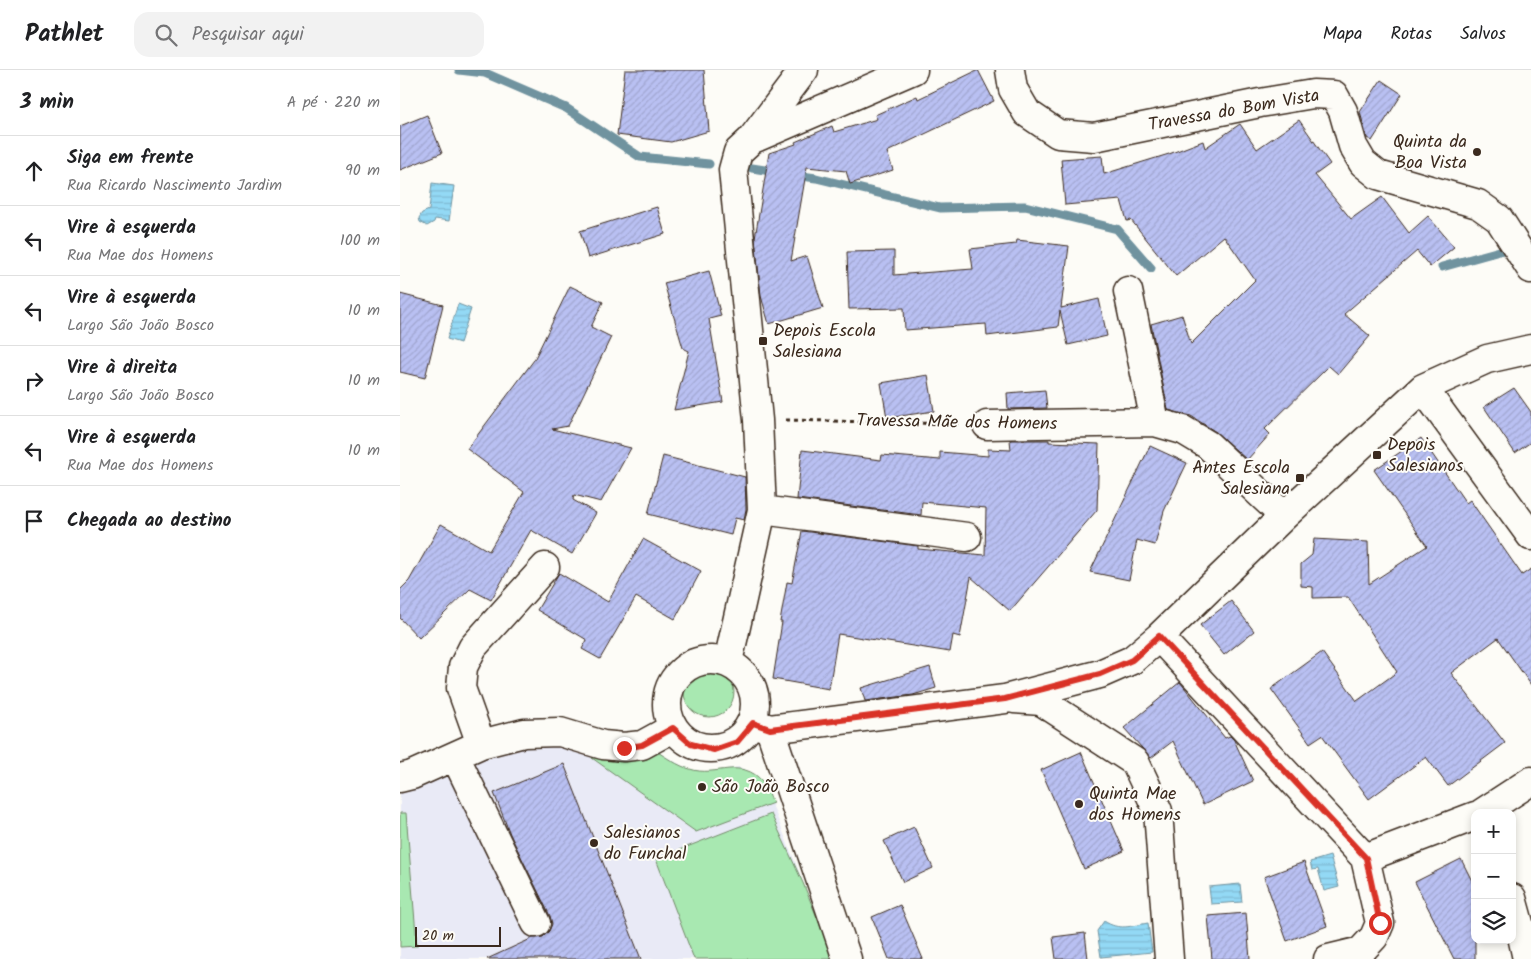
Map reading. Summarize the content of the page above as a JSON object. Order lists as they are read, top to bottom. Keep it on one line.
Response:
{"streets":{"street":["Travessa do Bom Vista","Travessa Mãe dos Homens"]},"places":{"other":["Quinta da Boa Vista","São João Bosco","Quinta Mae dos Homens","Salesianos do Funchal"],"transit":["Depois Escola Salesiana","Depois Salesianos","Antes Escola Salesiana"]},"scale_bar":"20 m","page":{"header":"Pathlet","search":"Pesquisar aqui","nav":["Mapa","Rotas","Salvos"],"heading":["3 min","A pé · 220 m"],"list":[["Siga em frente","Rua Ricardo Nascimento Jardim","90 m"],["Vire à esquerda","Rua Mae dos Homens","100 m"],["Vire à esquerda","Largo São João Bosco","10 m"],["Vire à direita","Largo São João Bosco","10 m"],["Vire à esquerda","Rua Mae dos Homens","10 m"],"Chegada ao destino"],"map_buttons":["+","−"],"scale":"20 m"}}
